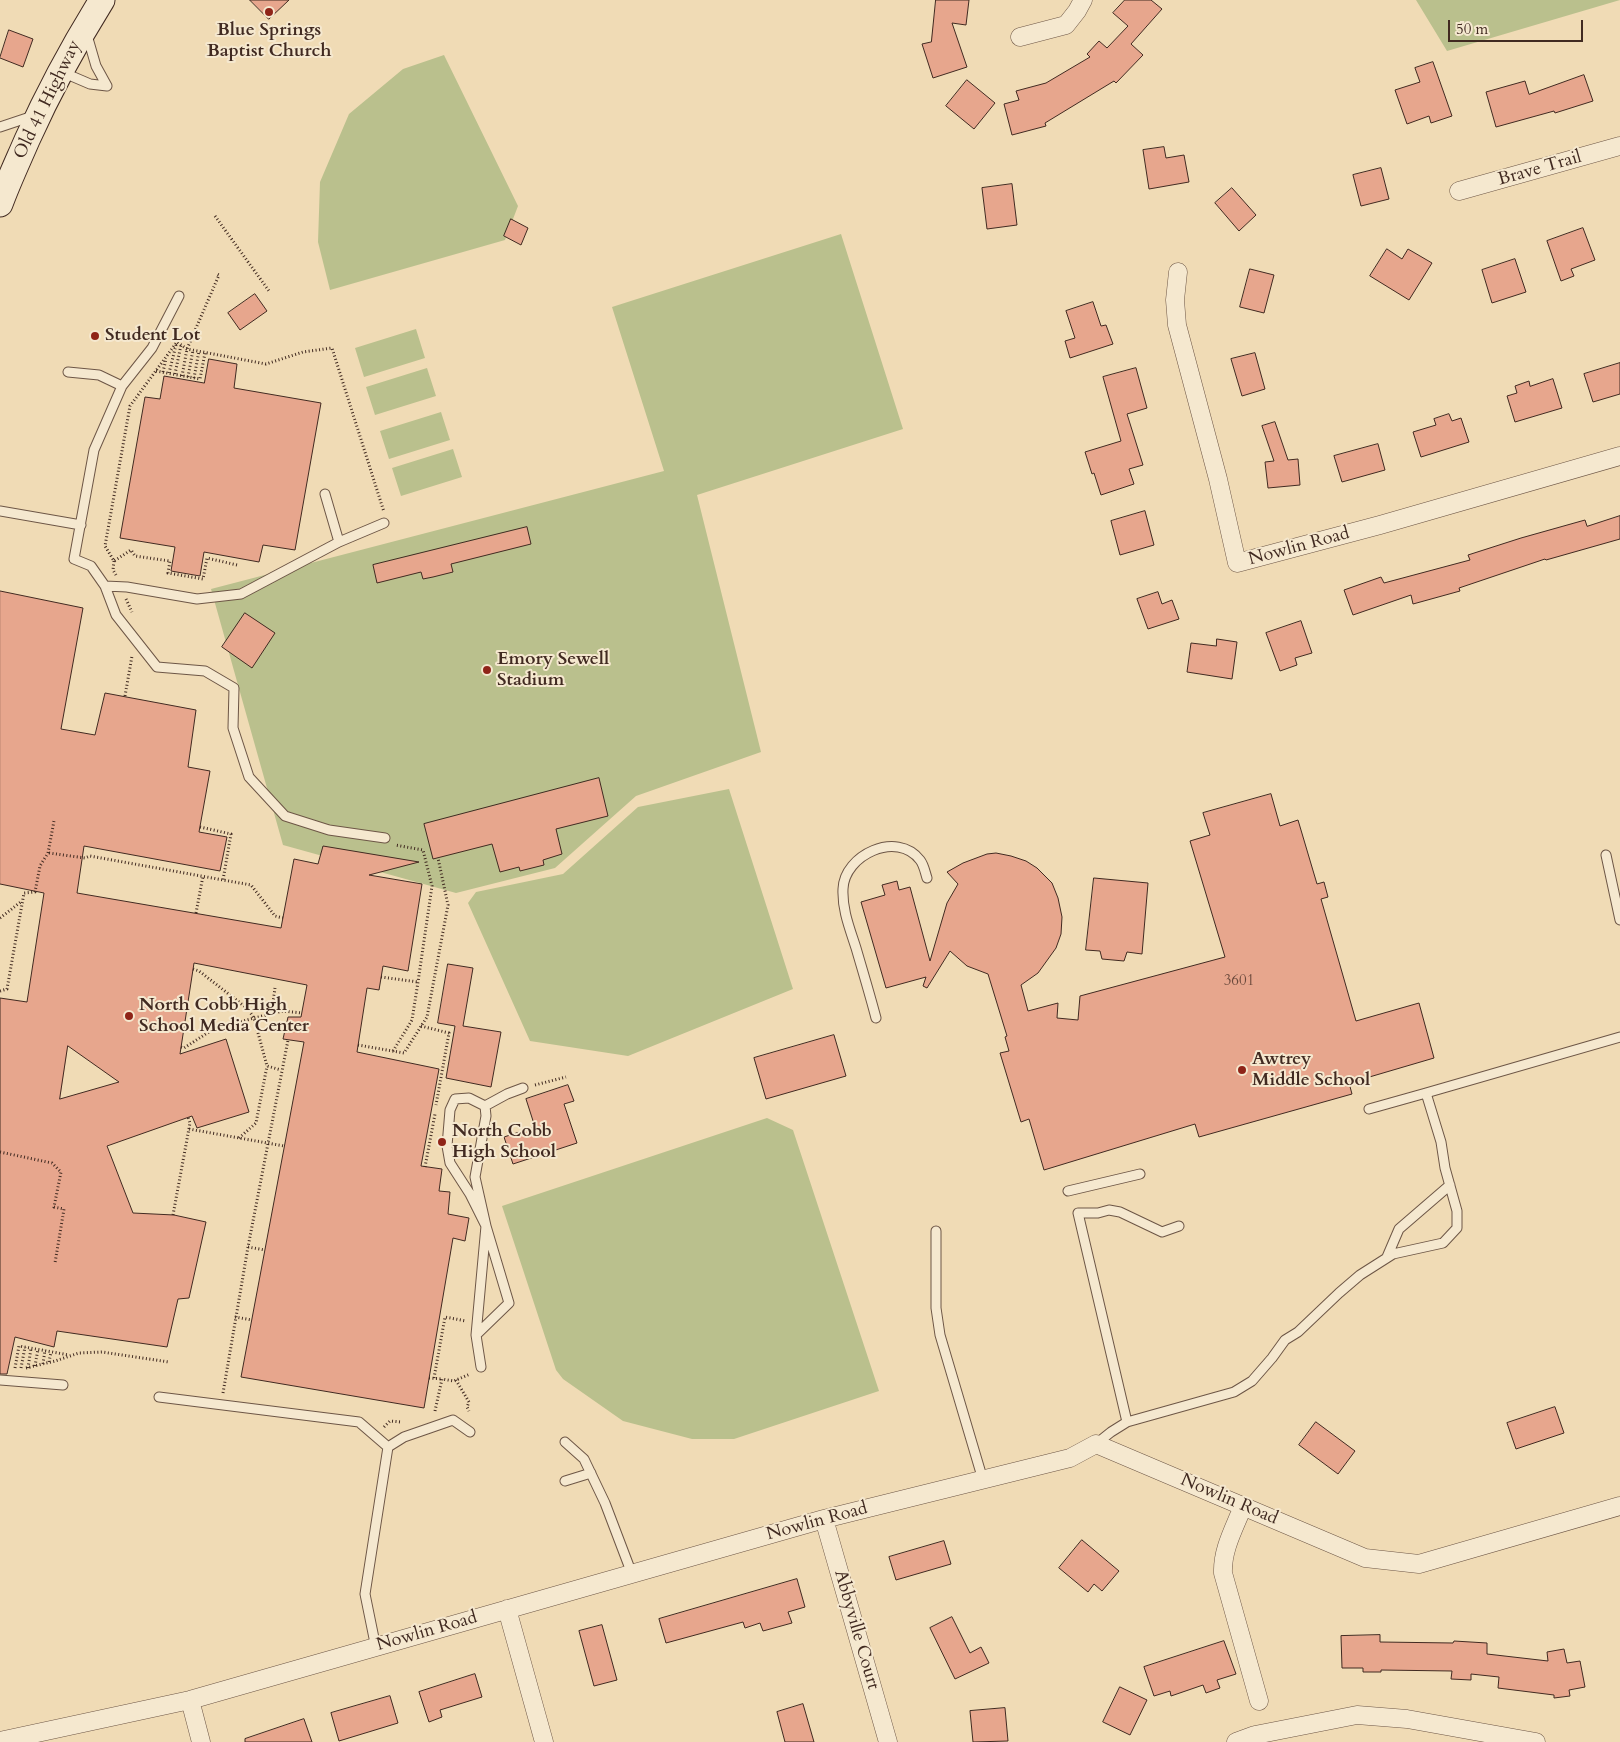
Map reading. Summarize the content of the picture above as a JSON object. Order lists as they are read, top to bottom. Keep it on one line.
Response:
{"streets":{"main road":["Old 41 Highway"],"street":["Brave Trail","Nowlin Road","Abbyville Court"]},"crossings":[["Nowlin Road","Abbyville Court"]],"places":["Blue Springs Baptist Church","Student Lot","Emory Sewell Stadium","North Cobb High School Media Center","Awtrey Middle School","North Cobb High School"],"house_numbers":["3601"],"scale_bar":"50 m"}
